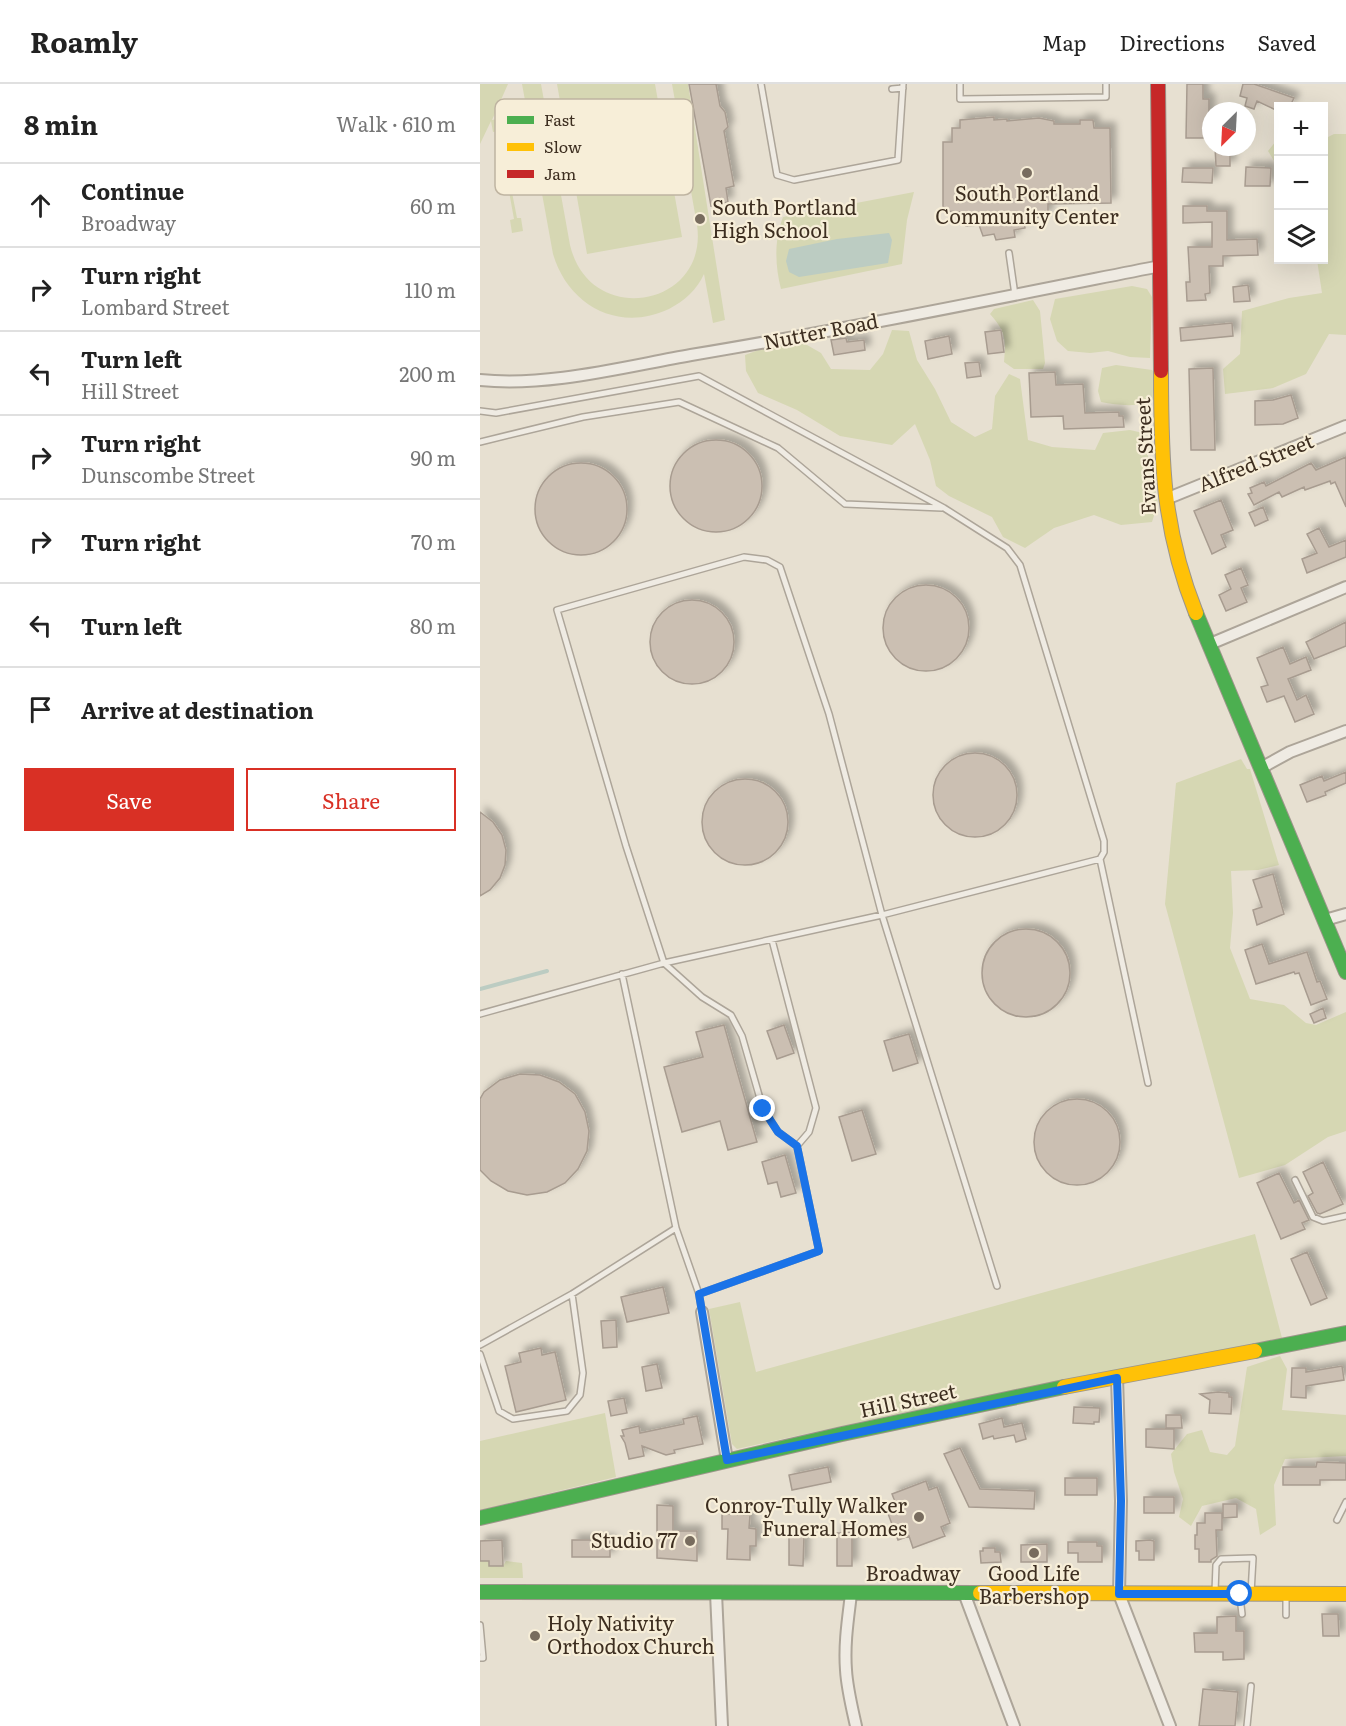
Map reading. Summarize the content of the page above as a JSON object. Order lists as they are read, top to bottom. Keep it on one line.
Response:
{"streets":{"street":["Nutter Road","Evans Street","Alfred Street","Hill Street","Broadway"]},"crossings":[["Nutter Road","Evans Street"],["Evans Street","Alfred Street"]],"places":["South Portland Community Center","South Portland High School","Conroy-Tully Walker Funeral Homes","Studio 77","Good Life Barbershop","Holy Nativity Orthodox Church"],"legend":["Fast","Slow","Jam"],"north":"bottom left","page":{"header":"Roamly","nav":["Map","Directions","Saved"],"heading":["8 min","Walk · 610 m"],"map_buttons":["+","−"],"list":[["Continue","Broadway","60 m"],["Turn right","Lombard Street","110 m"],["Turn left","Hill Street","200 m"],["Turn right","Dunscombe Street","90 m"],["Turn right","70 m"],["Turn left","80 m"],"Arrive at destination"],"buttons":["Save","Share"]}}
